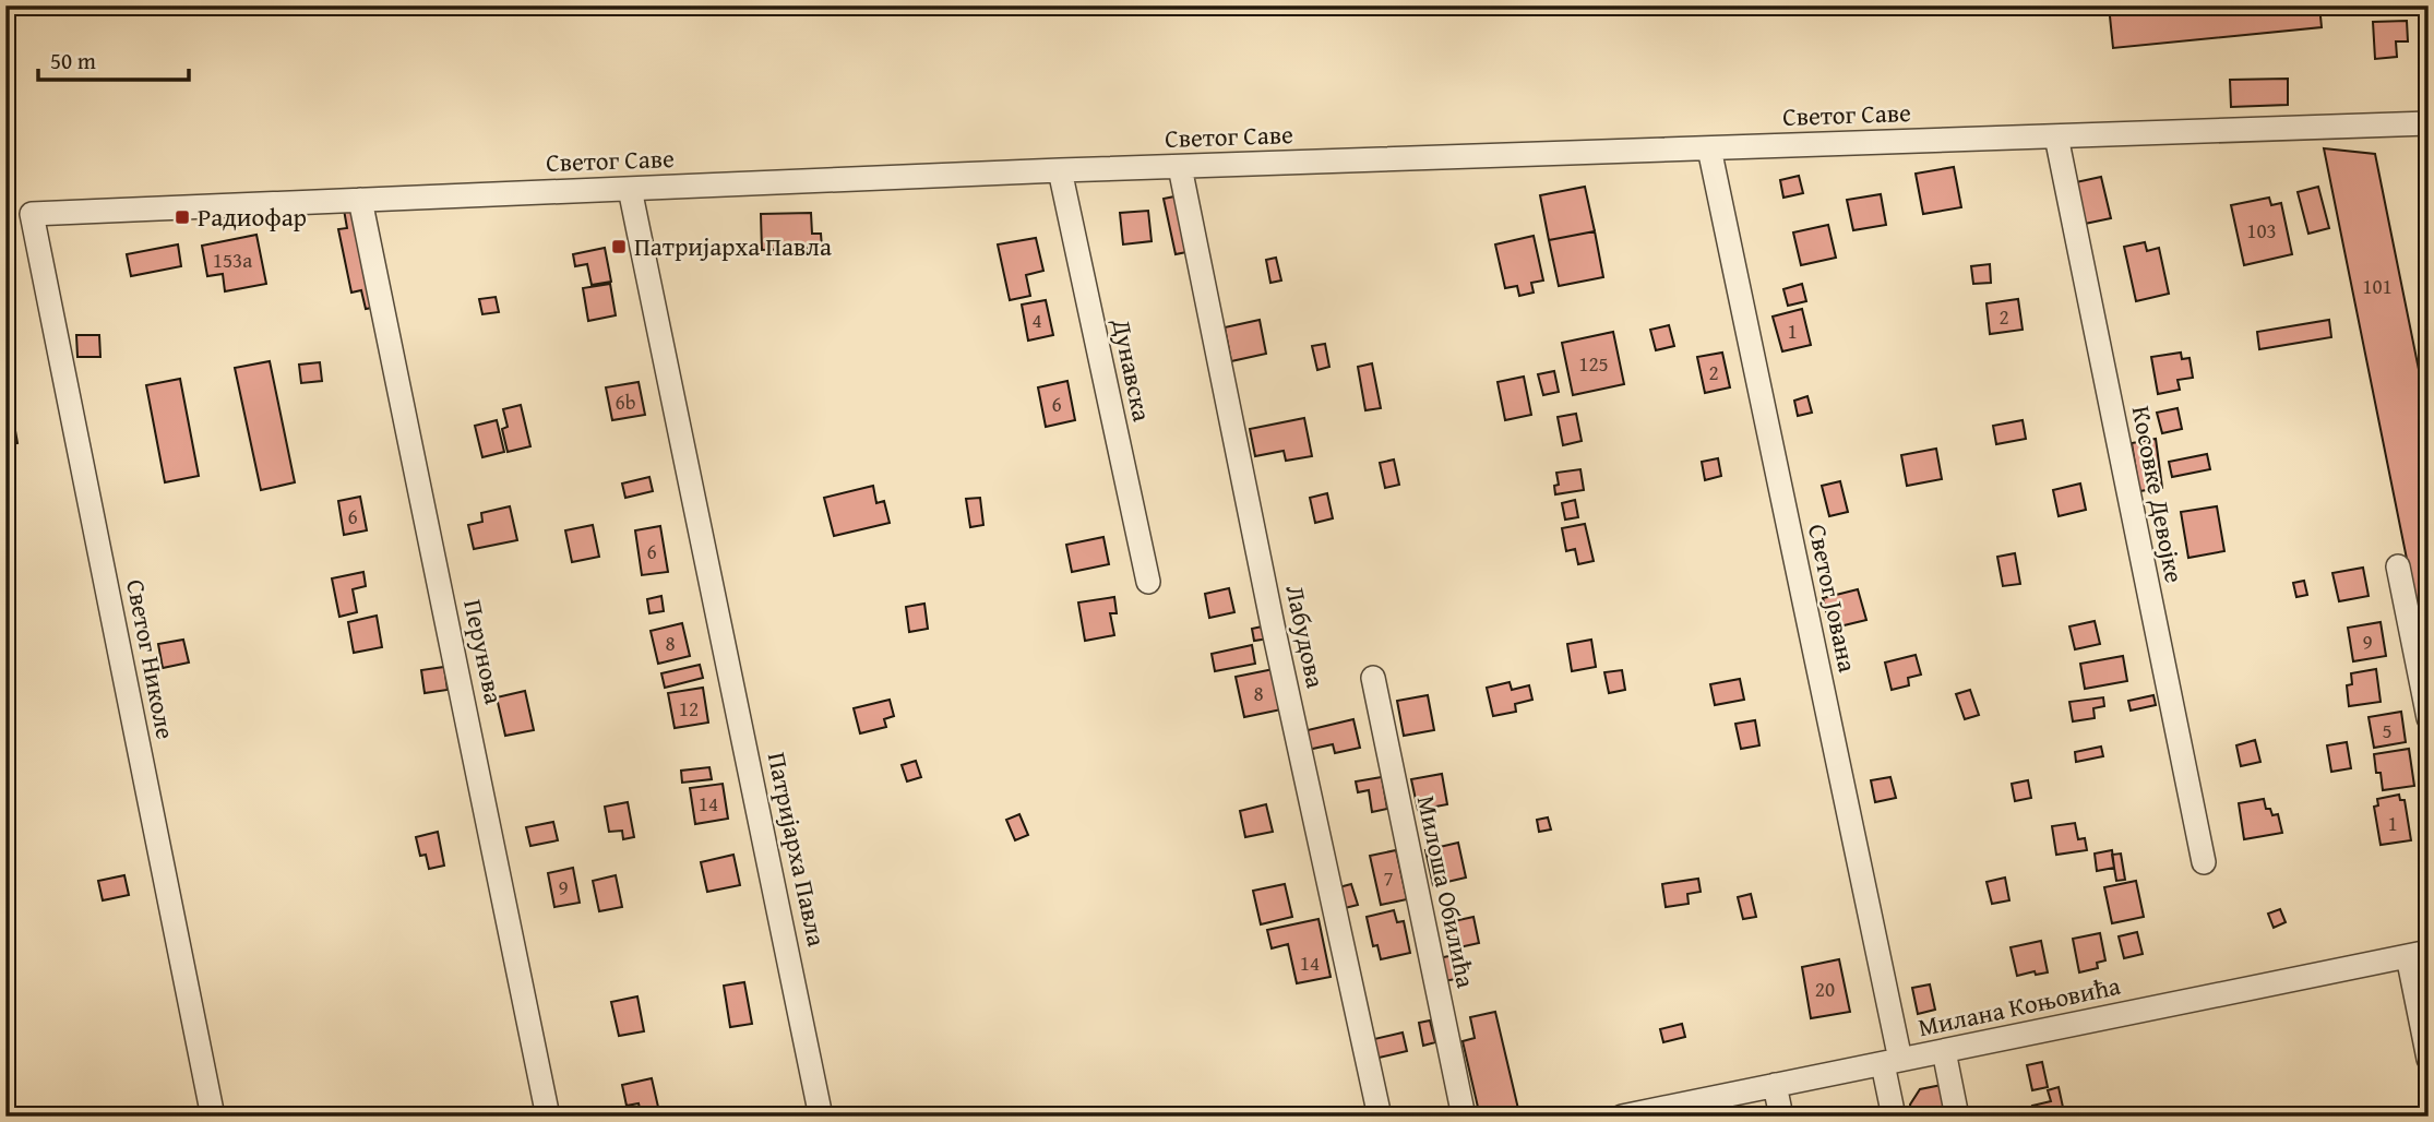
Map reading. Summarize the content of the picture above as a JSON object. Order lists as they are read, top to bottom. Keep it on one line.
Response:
{"streets":{"street":["Светог Саве","Дунавска","Косовке Девојке","Светог Јована","Лабудова","Перунова","Светог Николе","Патријарха Павла","Милоша Обилића","Милана Коњовића"]},"crossings":[["Светог Саве","Дунавска"],["Светог Саве","Косовке Девојке"],["Светог Саве","Светог Јована"],["Светог Саве","Лабудова"],["Светог Саве","Перунова"],["Светог Саве","Светог Николе"],["Светог Саве","Патријарха Павла"],["Светог Јована","Милана Коњовића"]],"places":{"transit":["Радиофар","Патријарха Павла"]},"house_numbers":["103","153a","101","2","4","1","125","2","6b","6","6","6","9","8","8","12","5","14","1","7","9","14","20"],"scale_bar":"50 m"}
